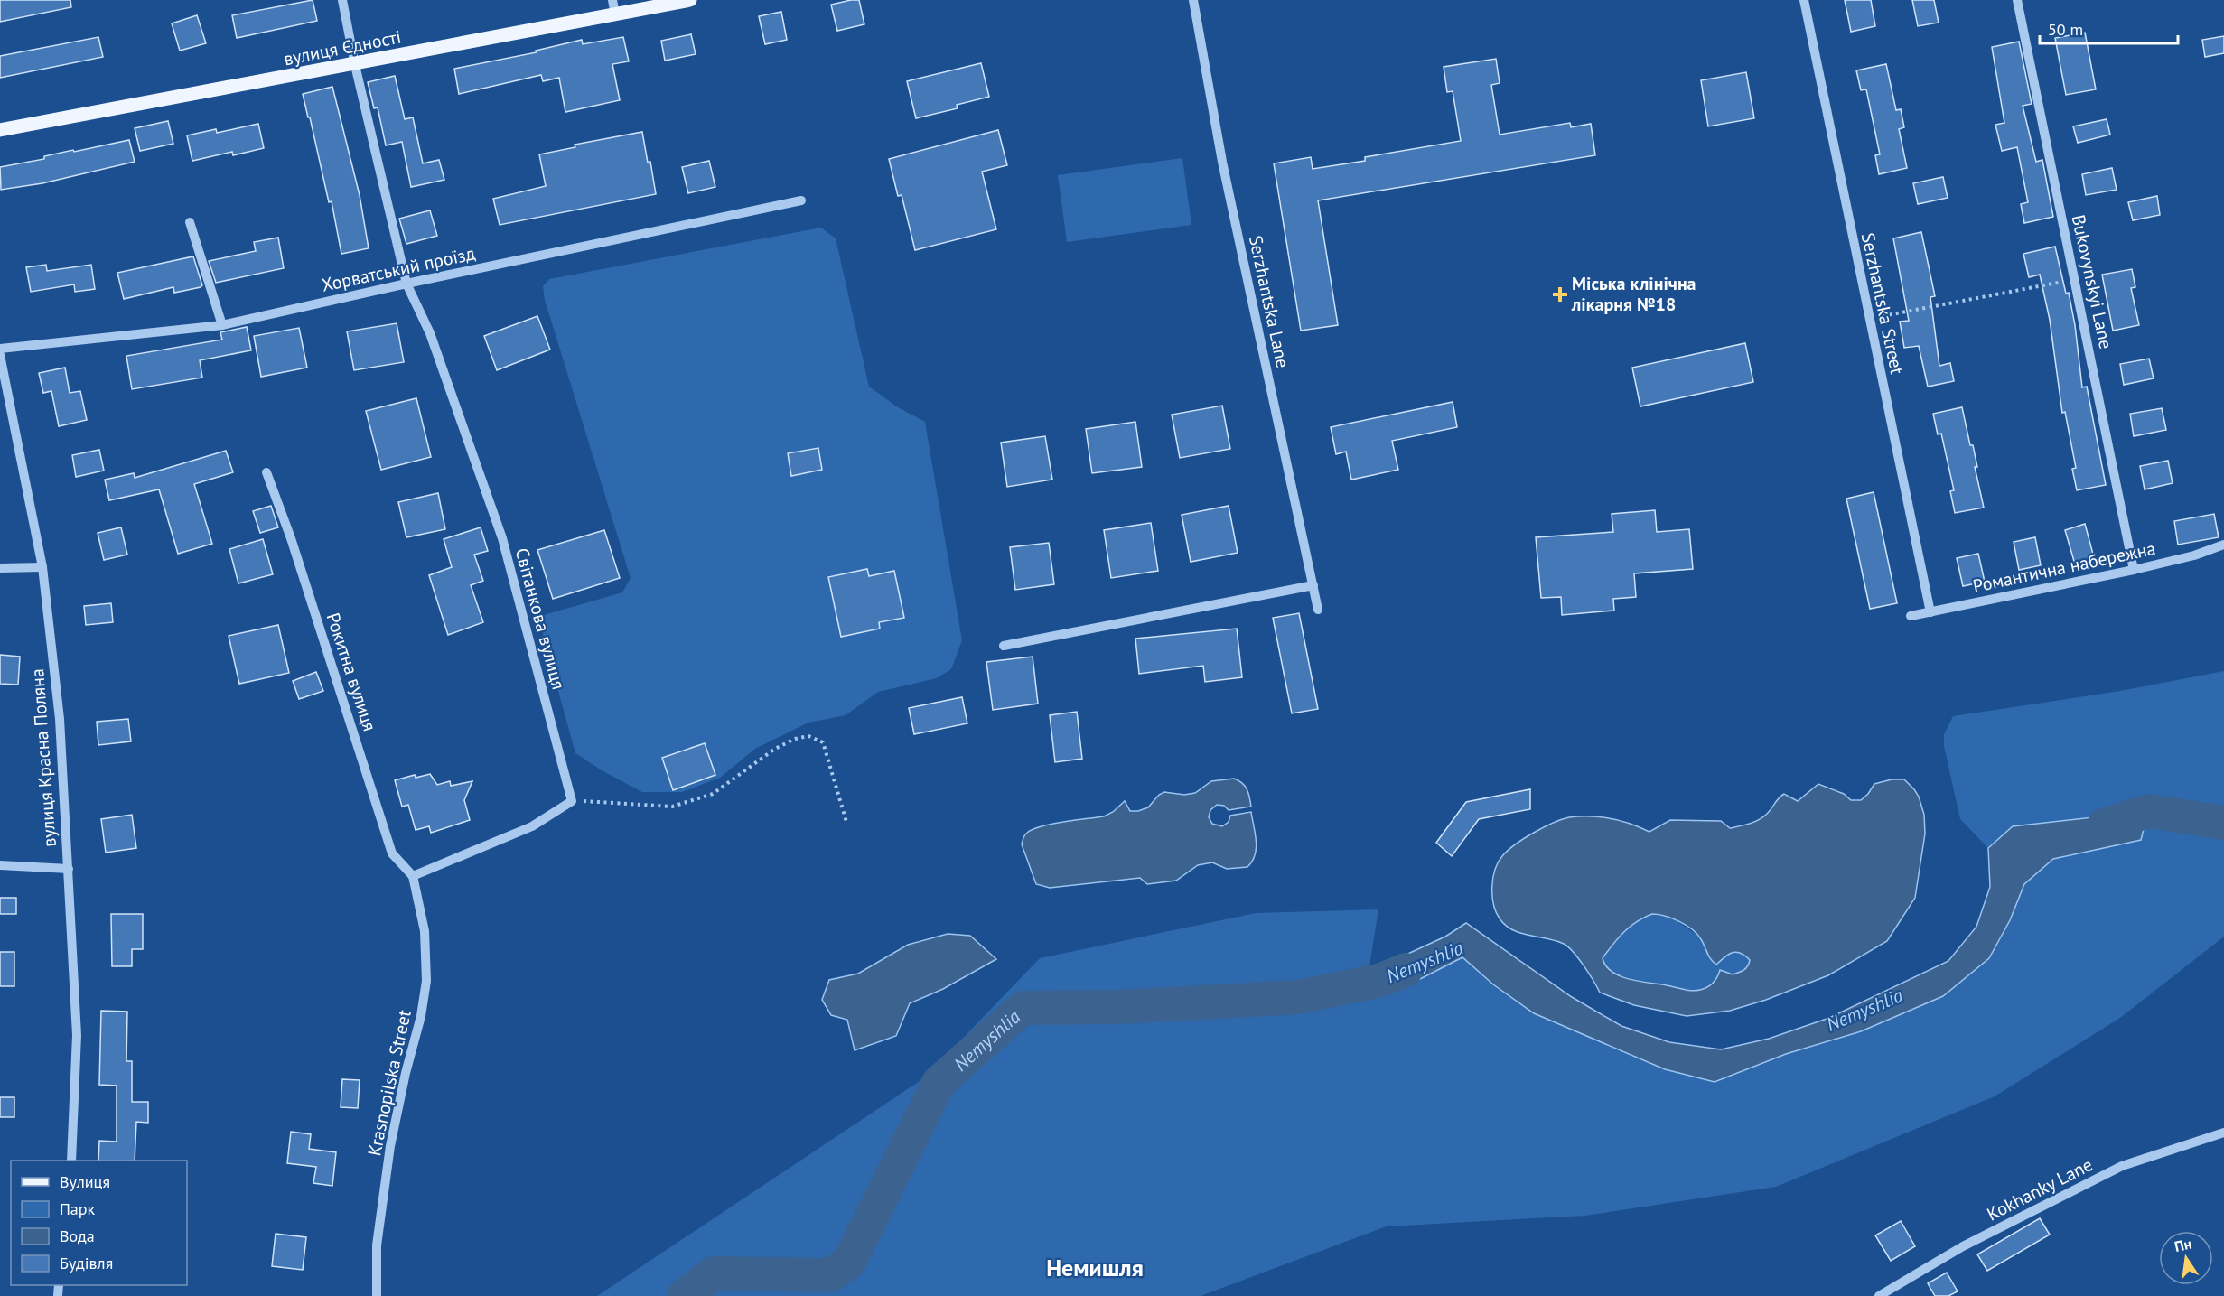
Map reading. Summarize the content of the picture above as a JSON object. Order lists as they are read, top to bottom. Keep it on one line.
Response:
{"streets":{"main road":["вулиця Єдності"],"street":["Хорватський проїзд","Bukovynskyi Lane","Serzhantska Lane","Serzhantska Street","Романтична набережна","Світанкова вулиця","Рокитна вулиця","вулиця Красна Поляна","Krasnopilska Street","Kokhanky Lane"]},"crossings":[["вулиця Єдності","Світанкова вулиця"],["Хорватський проїзд","Світанкова вулиця"],["Bukovynskyi Lane","Романтична набережна"],["Serzhantska Street","Романтична набережна"],["Рокитна вулиця","Krasnopilska Street"]],"districts":["Немишля"],"water":["Nemyshlia"],"places":{"health":["Міська клінічна лікарня №18"]},"legend":["Вулиця","Парк","Вода","Будівля"],"scale_bar":"50 m","north":"top"}
